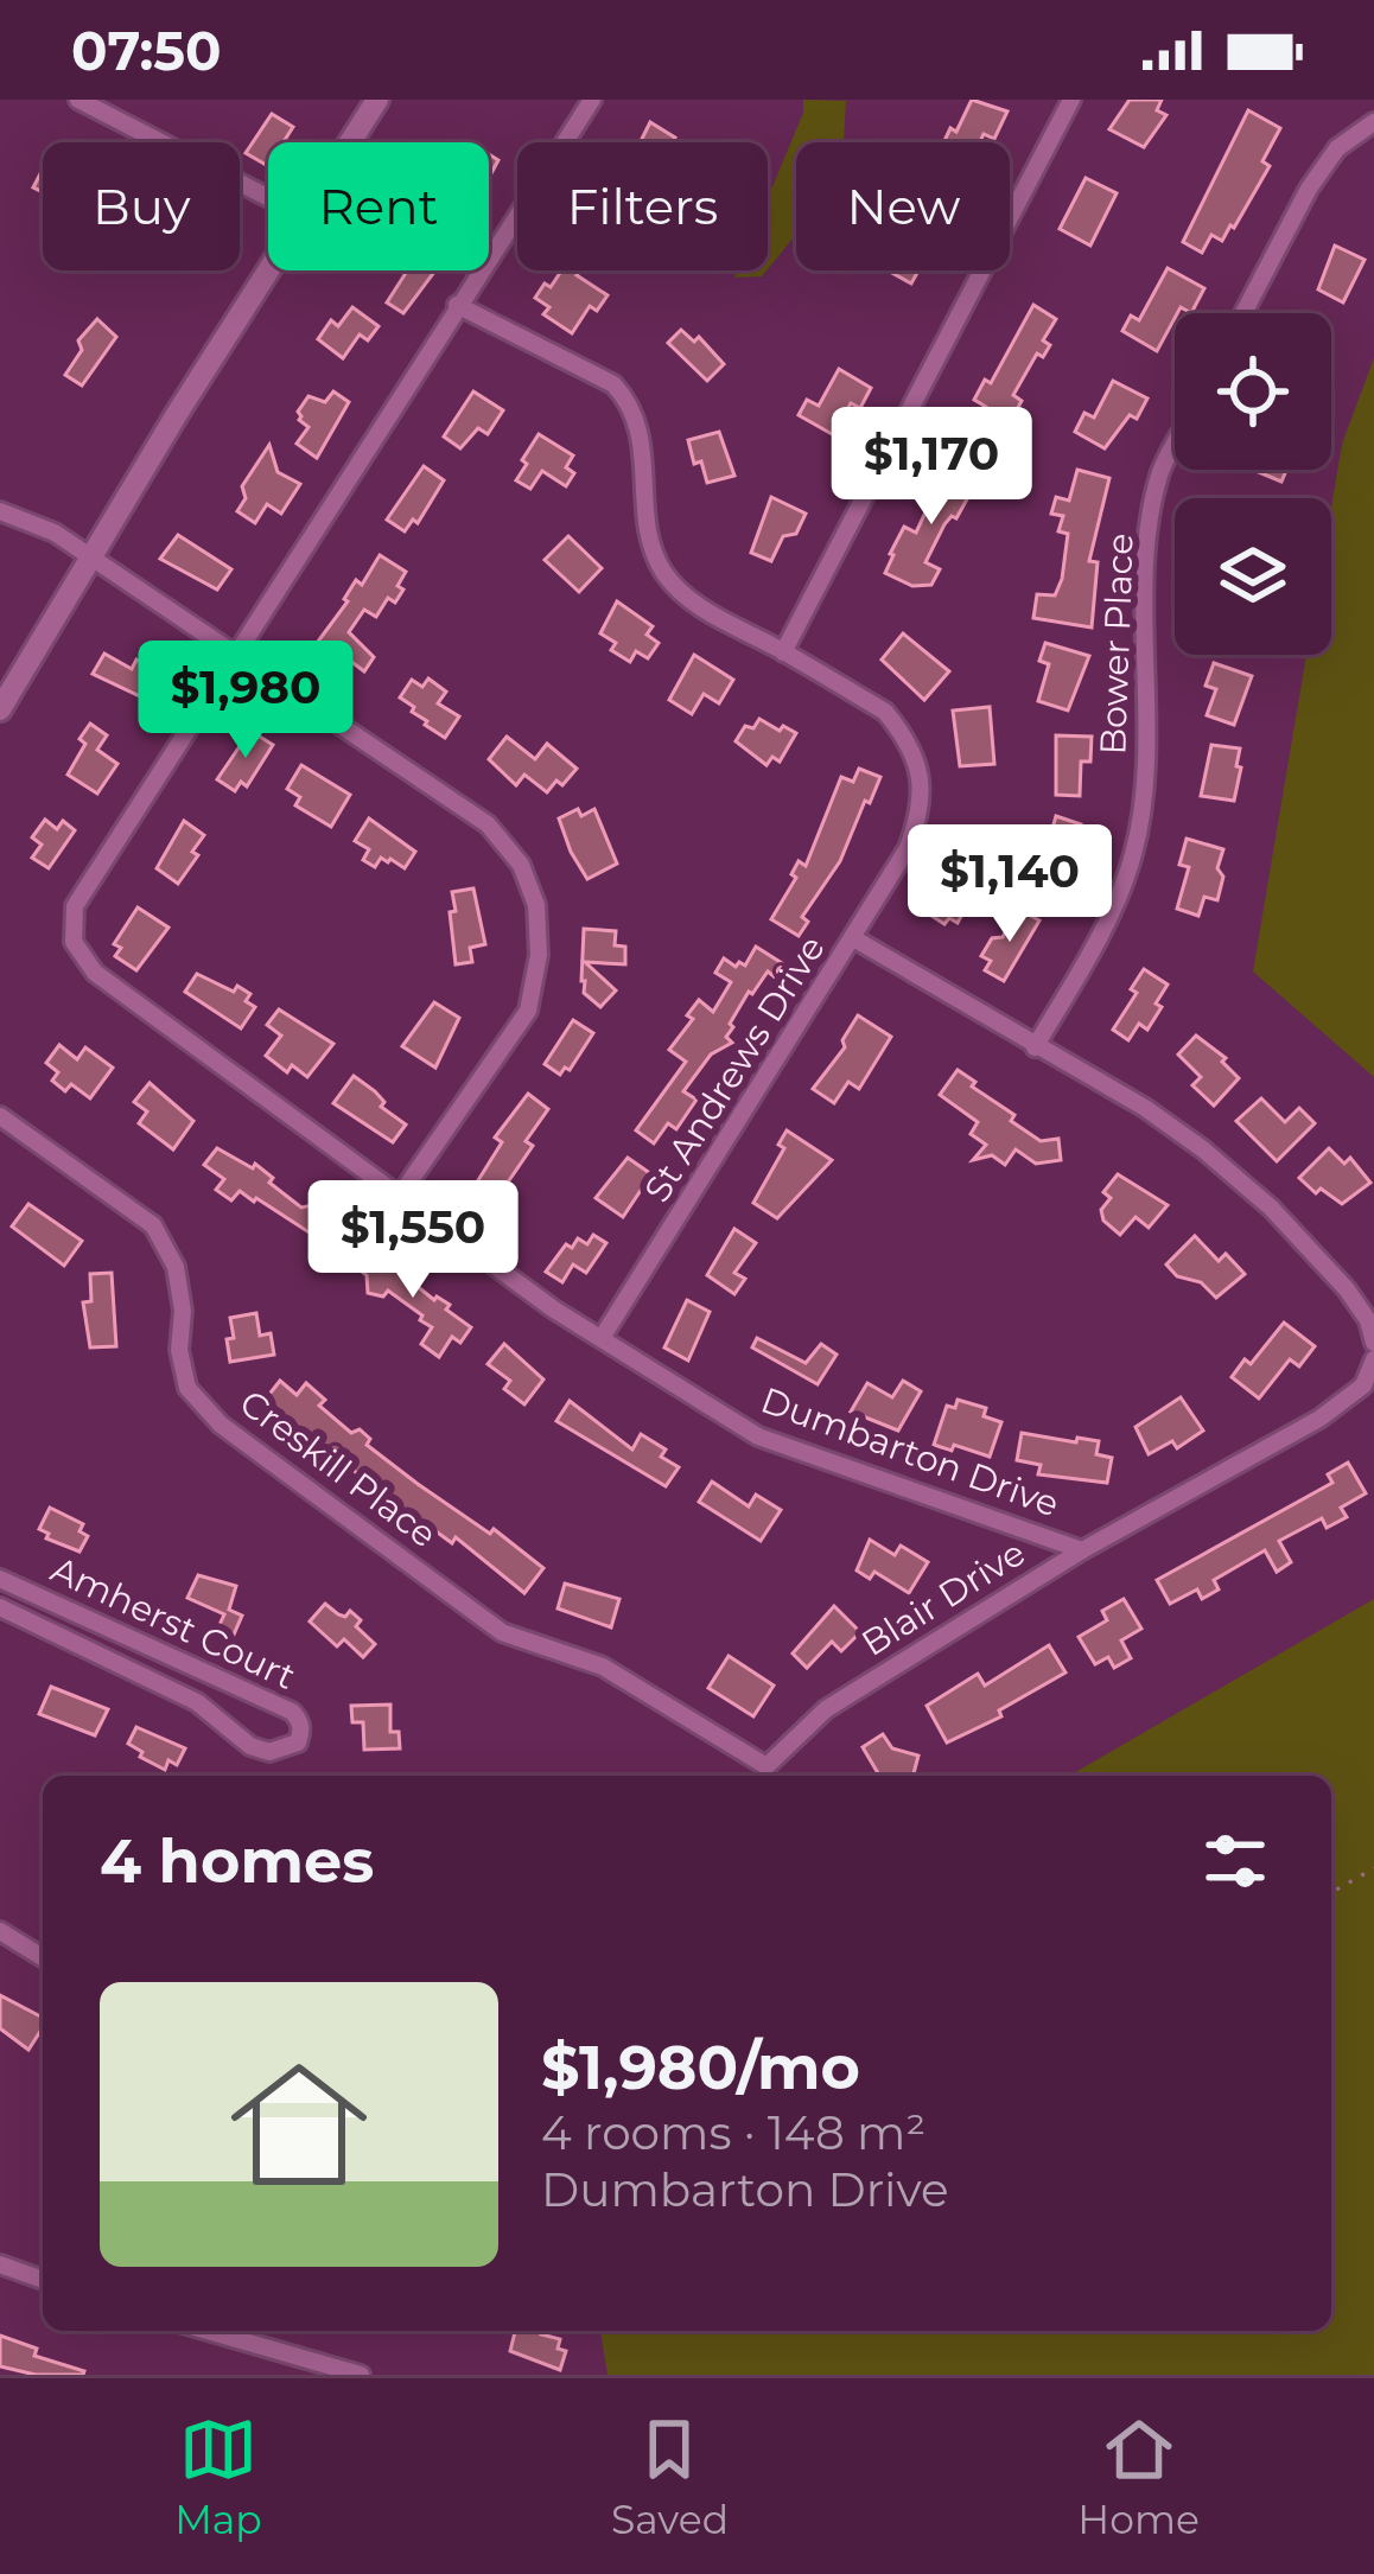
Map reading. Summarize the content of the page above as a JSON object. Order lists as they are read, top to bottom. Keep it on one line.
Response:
{"streets":{"street":["Bower Place","St Andrews Drive","Dumbarton Drive","Creskill Place","Blair Drive","Amherst Court"]},"crossings":[["St Andrews Drive","Dumbarton Drive"],["Dumbarton Drive","Blair Drive"],["Creskill Place","Blair Drive"]],"page":{"status":"07:50","chip":["Buy","Rent","Filters","New"],"price":["$1,170","$1,980","$1,140","$1,550"],"heading":"4 homes","list":[{"name":"$1,980/mo","note":"4 rooms · 148 m² · Dumbarton Drive"}],"tabs":["Map","Saved","Home"]}}
